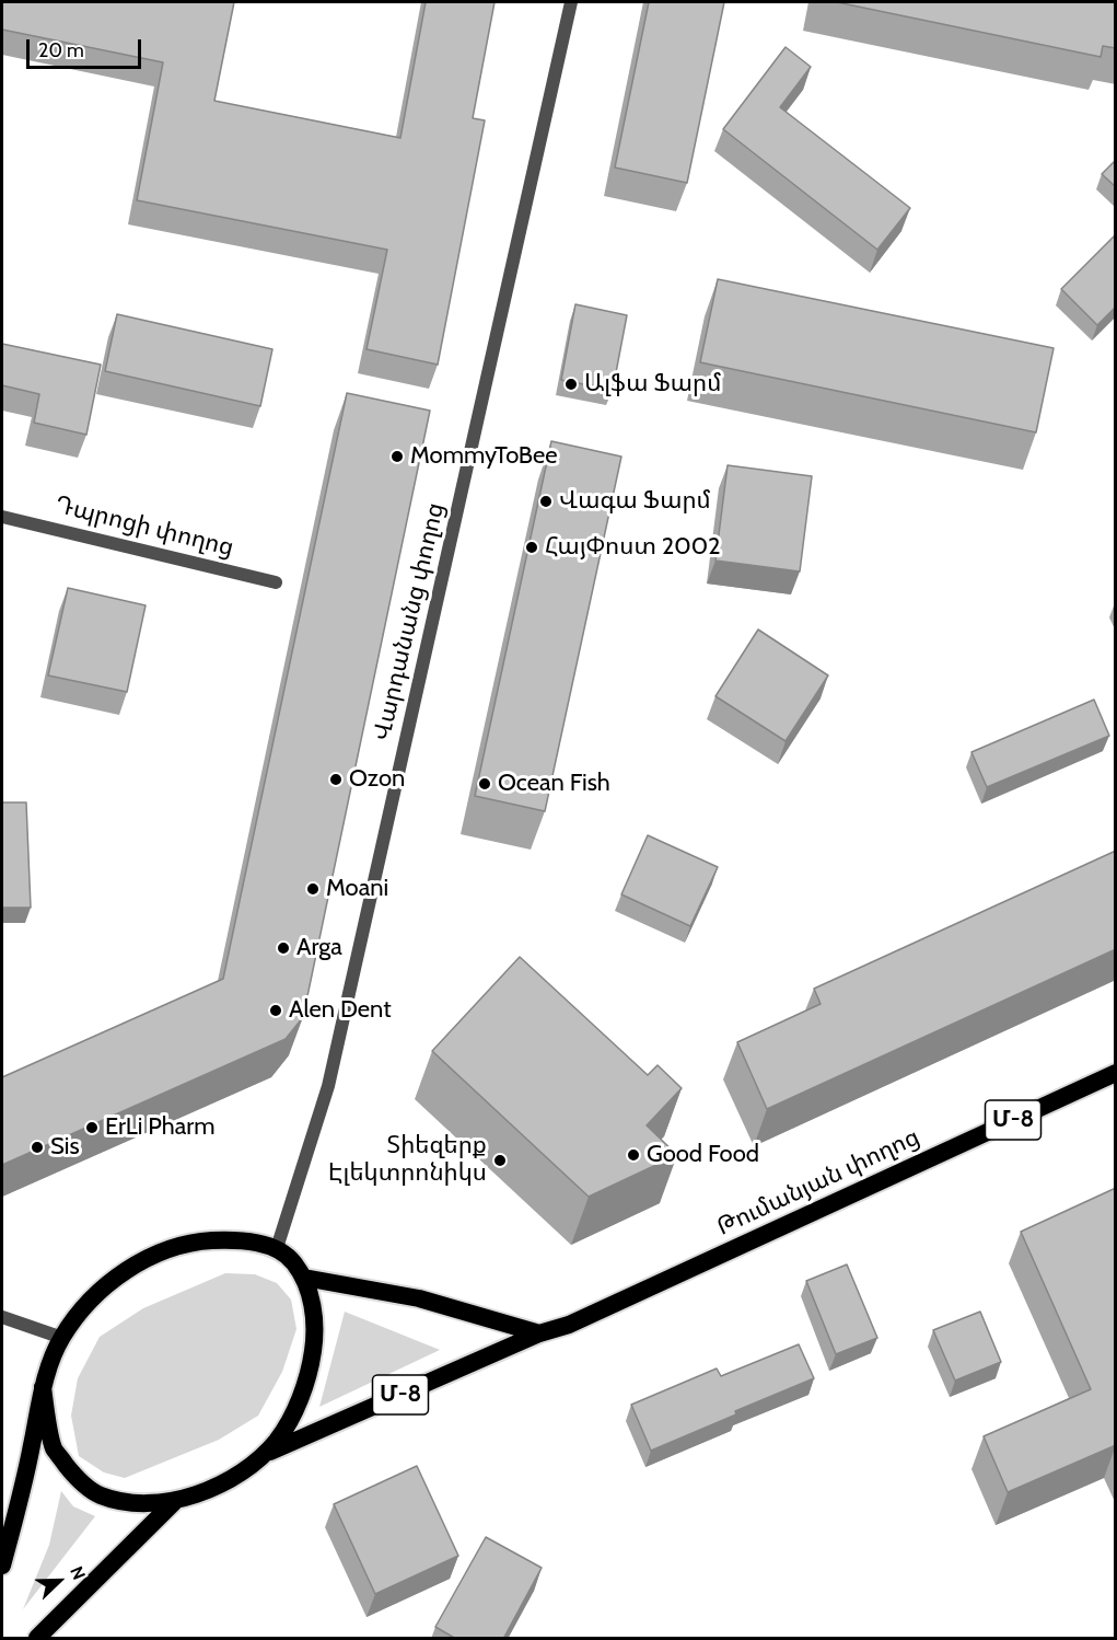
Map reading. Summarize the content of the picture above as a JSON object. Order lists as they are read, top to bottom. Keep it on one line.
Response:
{"streets":{"highway":["Մ-8","Թումանյան փողոց"],"street":["Դպրոցի փողոց","Վարդանանց փողոց"]},"crossings":[["Մ-8","Թումանյան փողոց"]],"places":["Ալֆա Ֆարմ","MommyToBee","Վագա Ֆարմ","ՀայՓոստ 2002","Ozon","Ocean Fish","Moani","Arga","Alen Dent","ErLi Pharm","Sis","Good Food","Տիեզերք Էլեկտրոնիկս"],"scale_bar":"20 m","north":"top right"}
